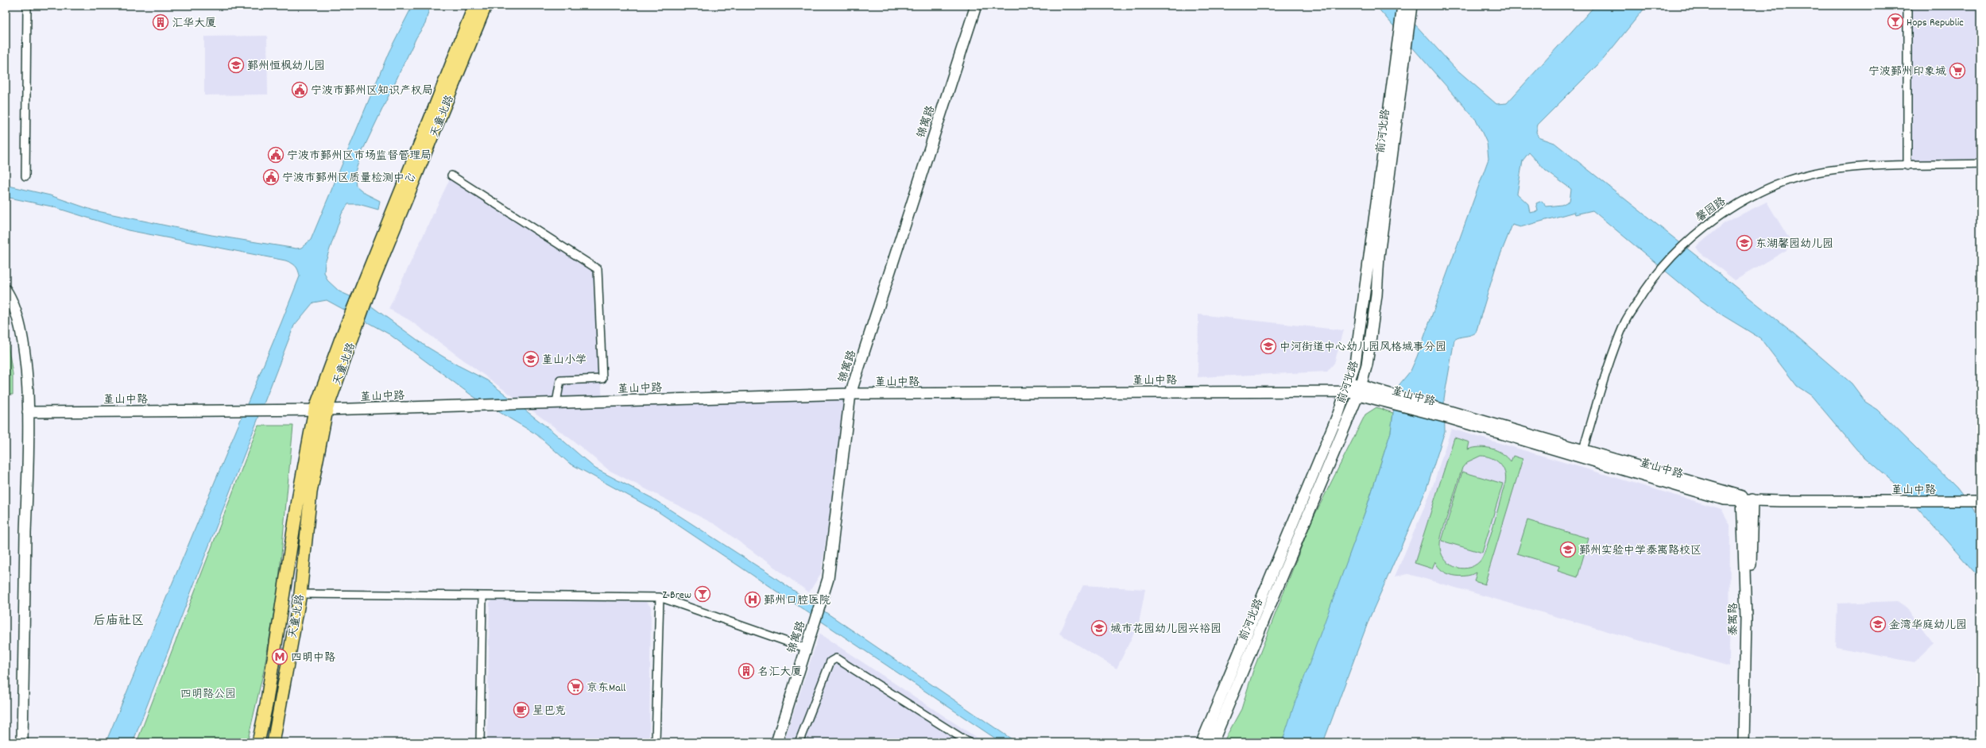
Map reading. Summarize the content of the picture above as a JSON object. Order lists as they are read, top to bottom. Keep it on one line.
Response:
{"streets":{"main road":["天童北路"],"street":["锦寓路","前河北路","馨园路","堇山中路","泰寓路"]},"crossings":[["天童北路","堇山中路"],["锦寓路","堇山中路"],["前河北路","堇山中路"],["馨园路","堇山中路"],["堇山中路","泰寓路"]],"districts":["后庙社区"],"parks":["四明路公园"],"places":{"bar":["Hops Republic","Z Brew"],"building":["汇华大厦","名汇大厦"],"school or university":["鄞州恒枫幼儿园","东湖馨园幼儿园","中河街道中心幼儿园风格城事分园","堇山小学","鄞州实验中学泰寓路校区","金湾华庭幼儿园","城市花园幼儿园兴裕园"],"supermarket":["宁波鄞州印象城","京东Mall"],"public building":["宁波市鄞州区知识产权局","宁波市鄞州区市场监督管理局","宁波市鄞州区质量检测中心"],"hospital":["鄞州口腔医院"],"metro station":["四明中路"],"cafe":["星巴克"]}}
